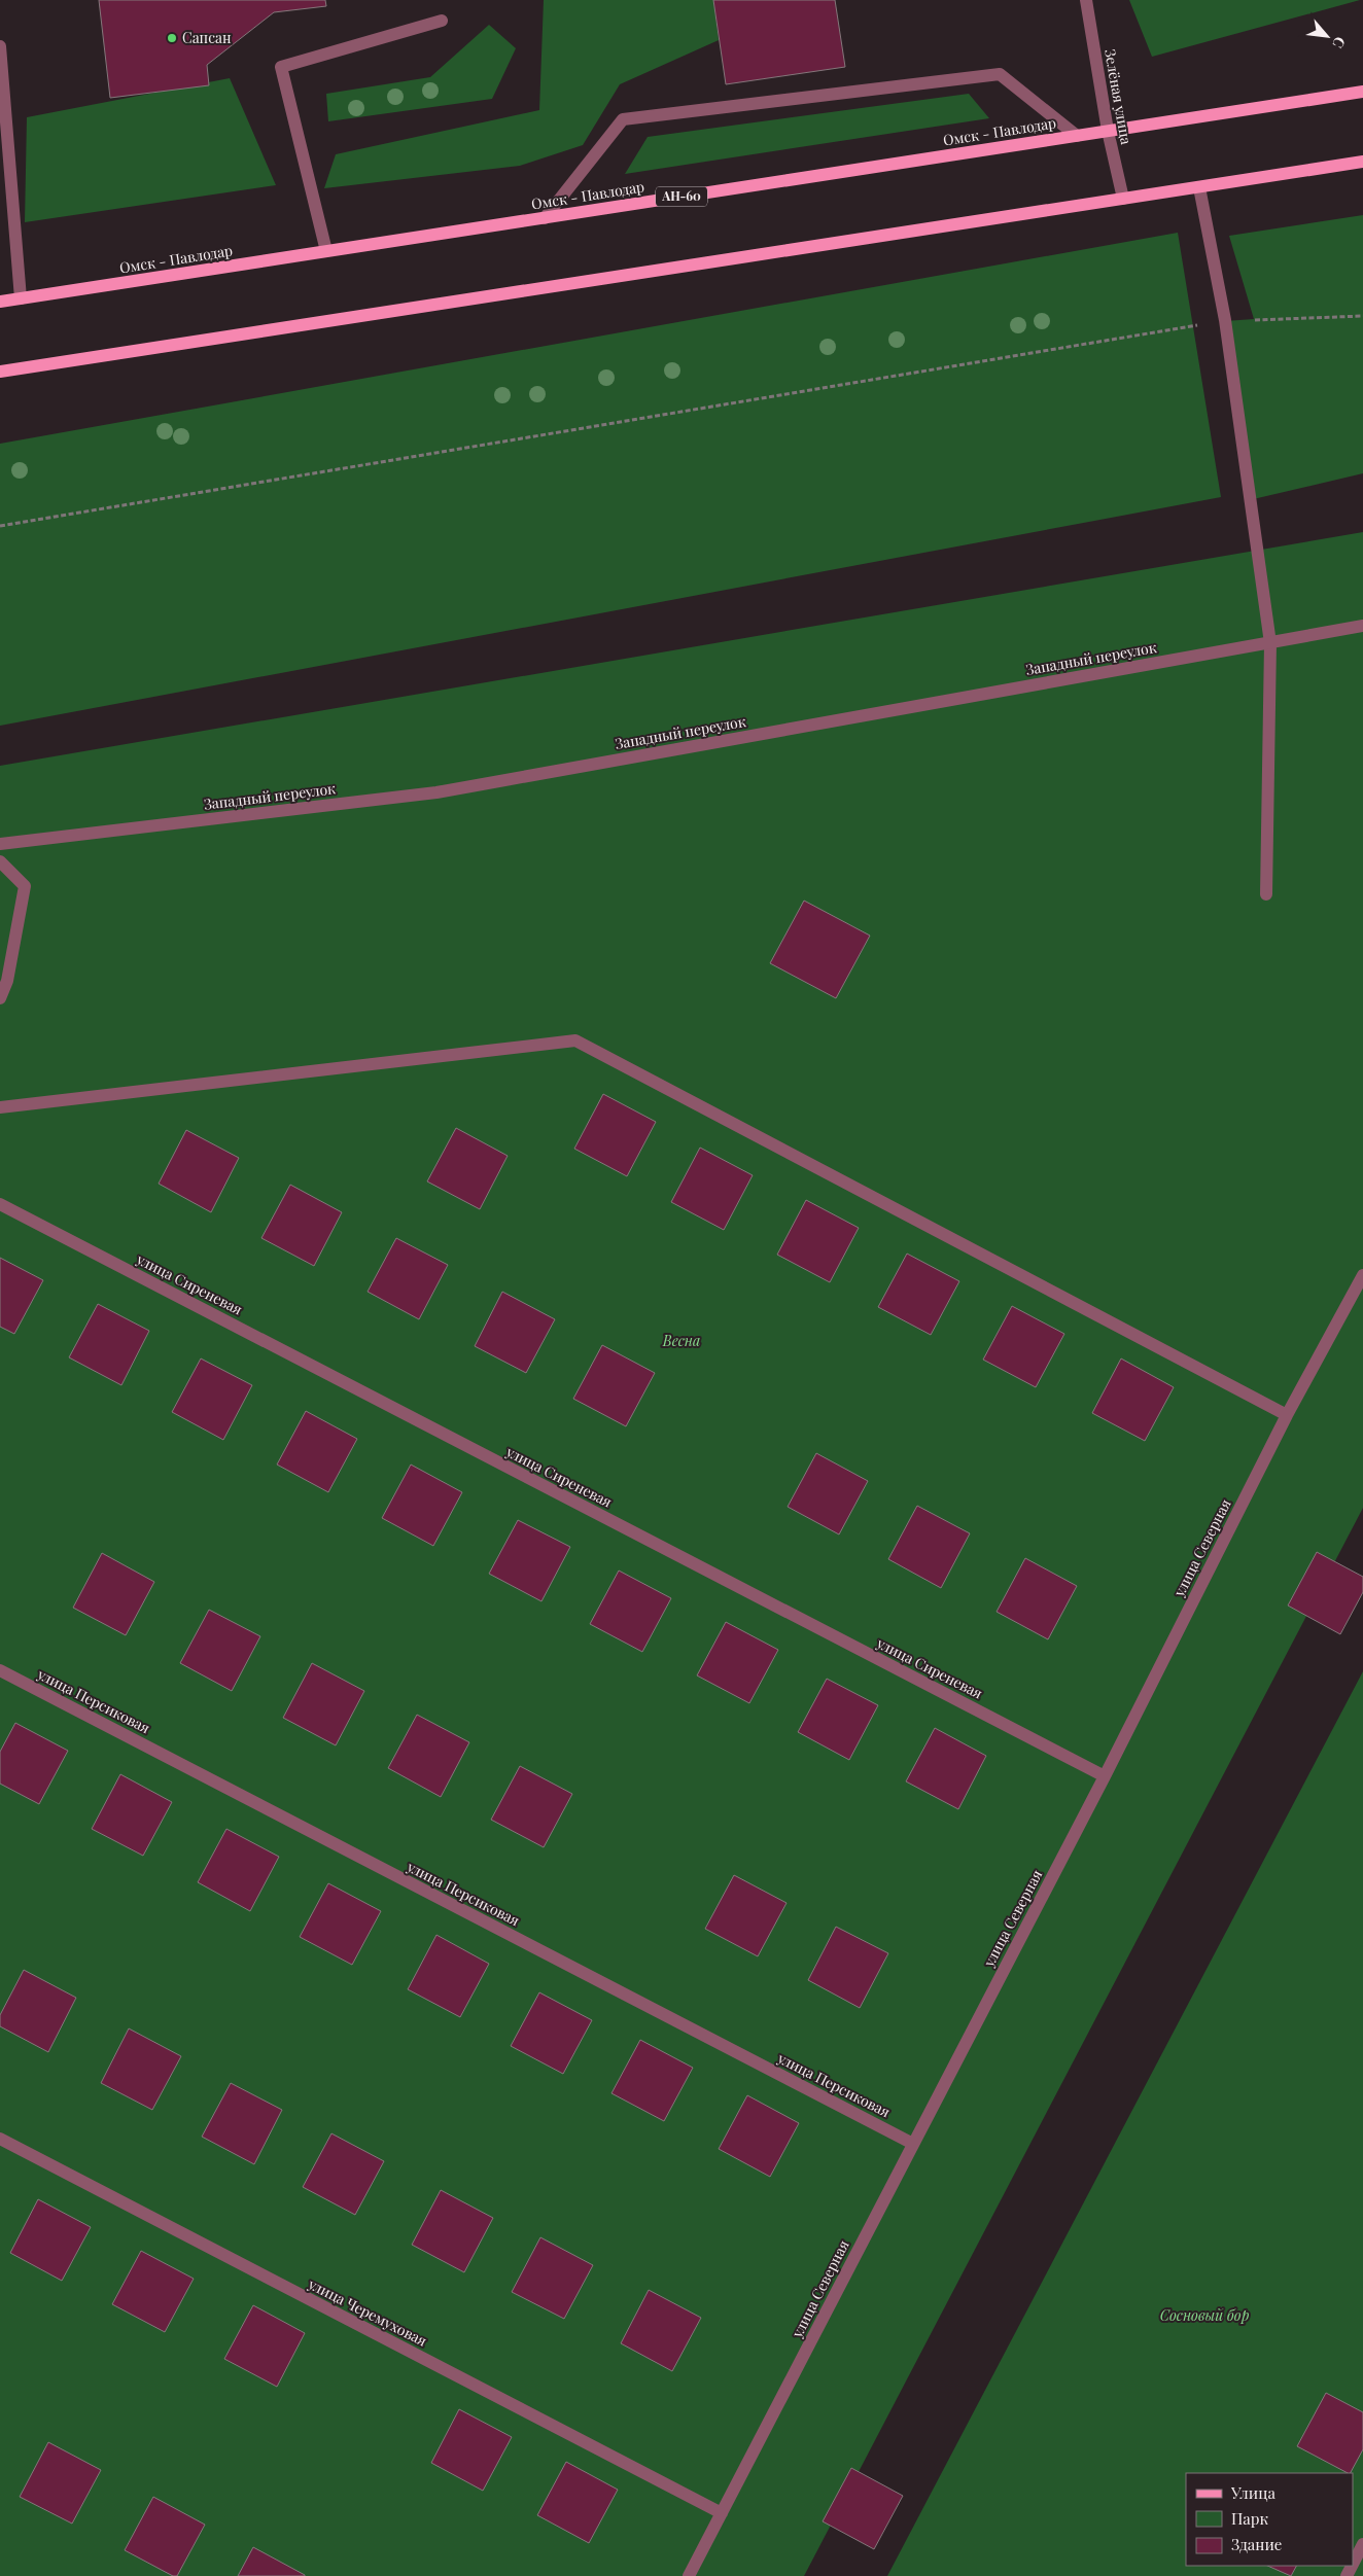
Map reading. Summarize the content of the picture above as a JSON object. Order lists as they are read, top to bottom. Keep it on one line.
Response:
{"streets":{"main road":["Омск - Павлодар","АН-60"],"street":["Зелёная улица","Западный переулок","улица Сиреневая","улица Северная","улица Персиковая","улица Черемуховая"]},"crossings":[["Зелёная улица","Омск - Павлодар"],["улица Сиреневая","улица Северная"],["улица Северная","улица Персиковая"],["улица Северная","улица Черемуховая"]],"parks":["Весна","Сосновый бор"],"places":["Сапсан"],"legend":["Улица","Парк","Здание"],"north":"bottom right"}
